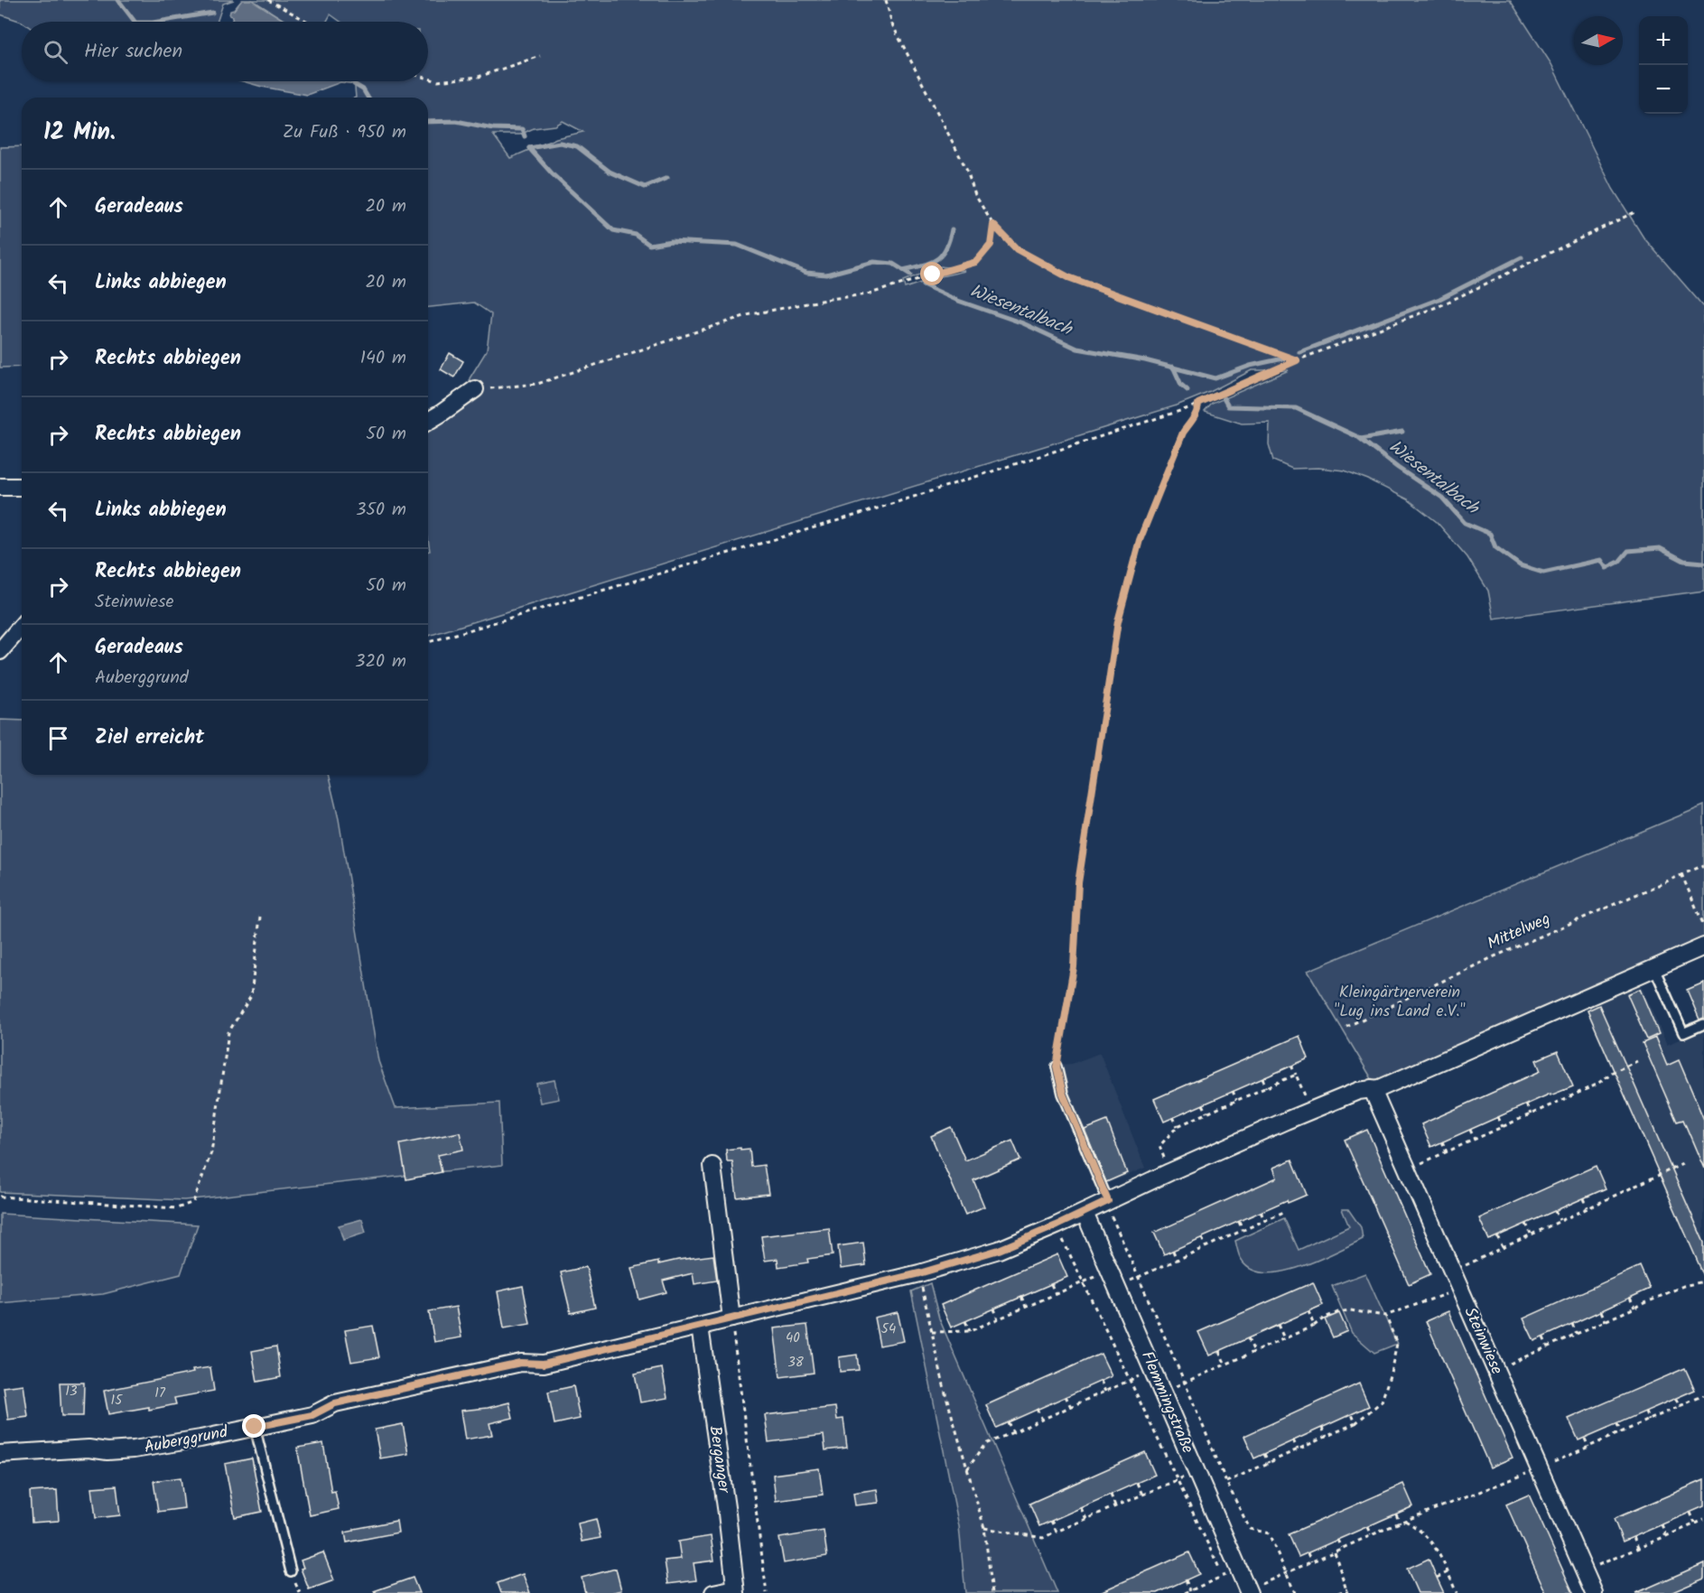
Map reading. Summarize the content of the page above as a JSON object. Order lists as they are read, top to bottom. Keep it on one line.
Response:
{"streets":{"street":["Steinwiese","Flemmingstraße","Auberggrund","Berganger"],"path":["Mittelweg"]},"crossings":[["Auberggrund","Berganger"]],"water":["Wiesentalbach"],"parks":["Kleingärtnerverein \"Lug ins Land e.V.\""],"house_numbers":["54","40","38","13","17","15"],"north":"right","page":{"map_buttons":["+","−"],"search":"Hier suchen","heading":["12 Min.","Zu Fuß · 950 m"],"list":[["Geradeaus","20 m"],["Links abbiegen","20 m"],["Rechts abbiegen","140 m"],["Rechts abbiegen","50 m"],["Links abbiegen","350 m"],["Rechts abbiegen","Steinwiese","50 m"],["Geradeaus","Auberggrund","320 m"],"Ziel erreicht"]}}
